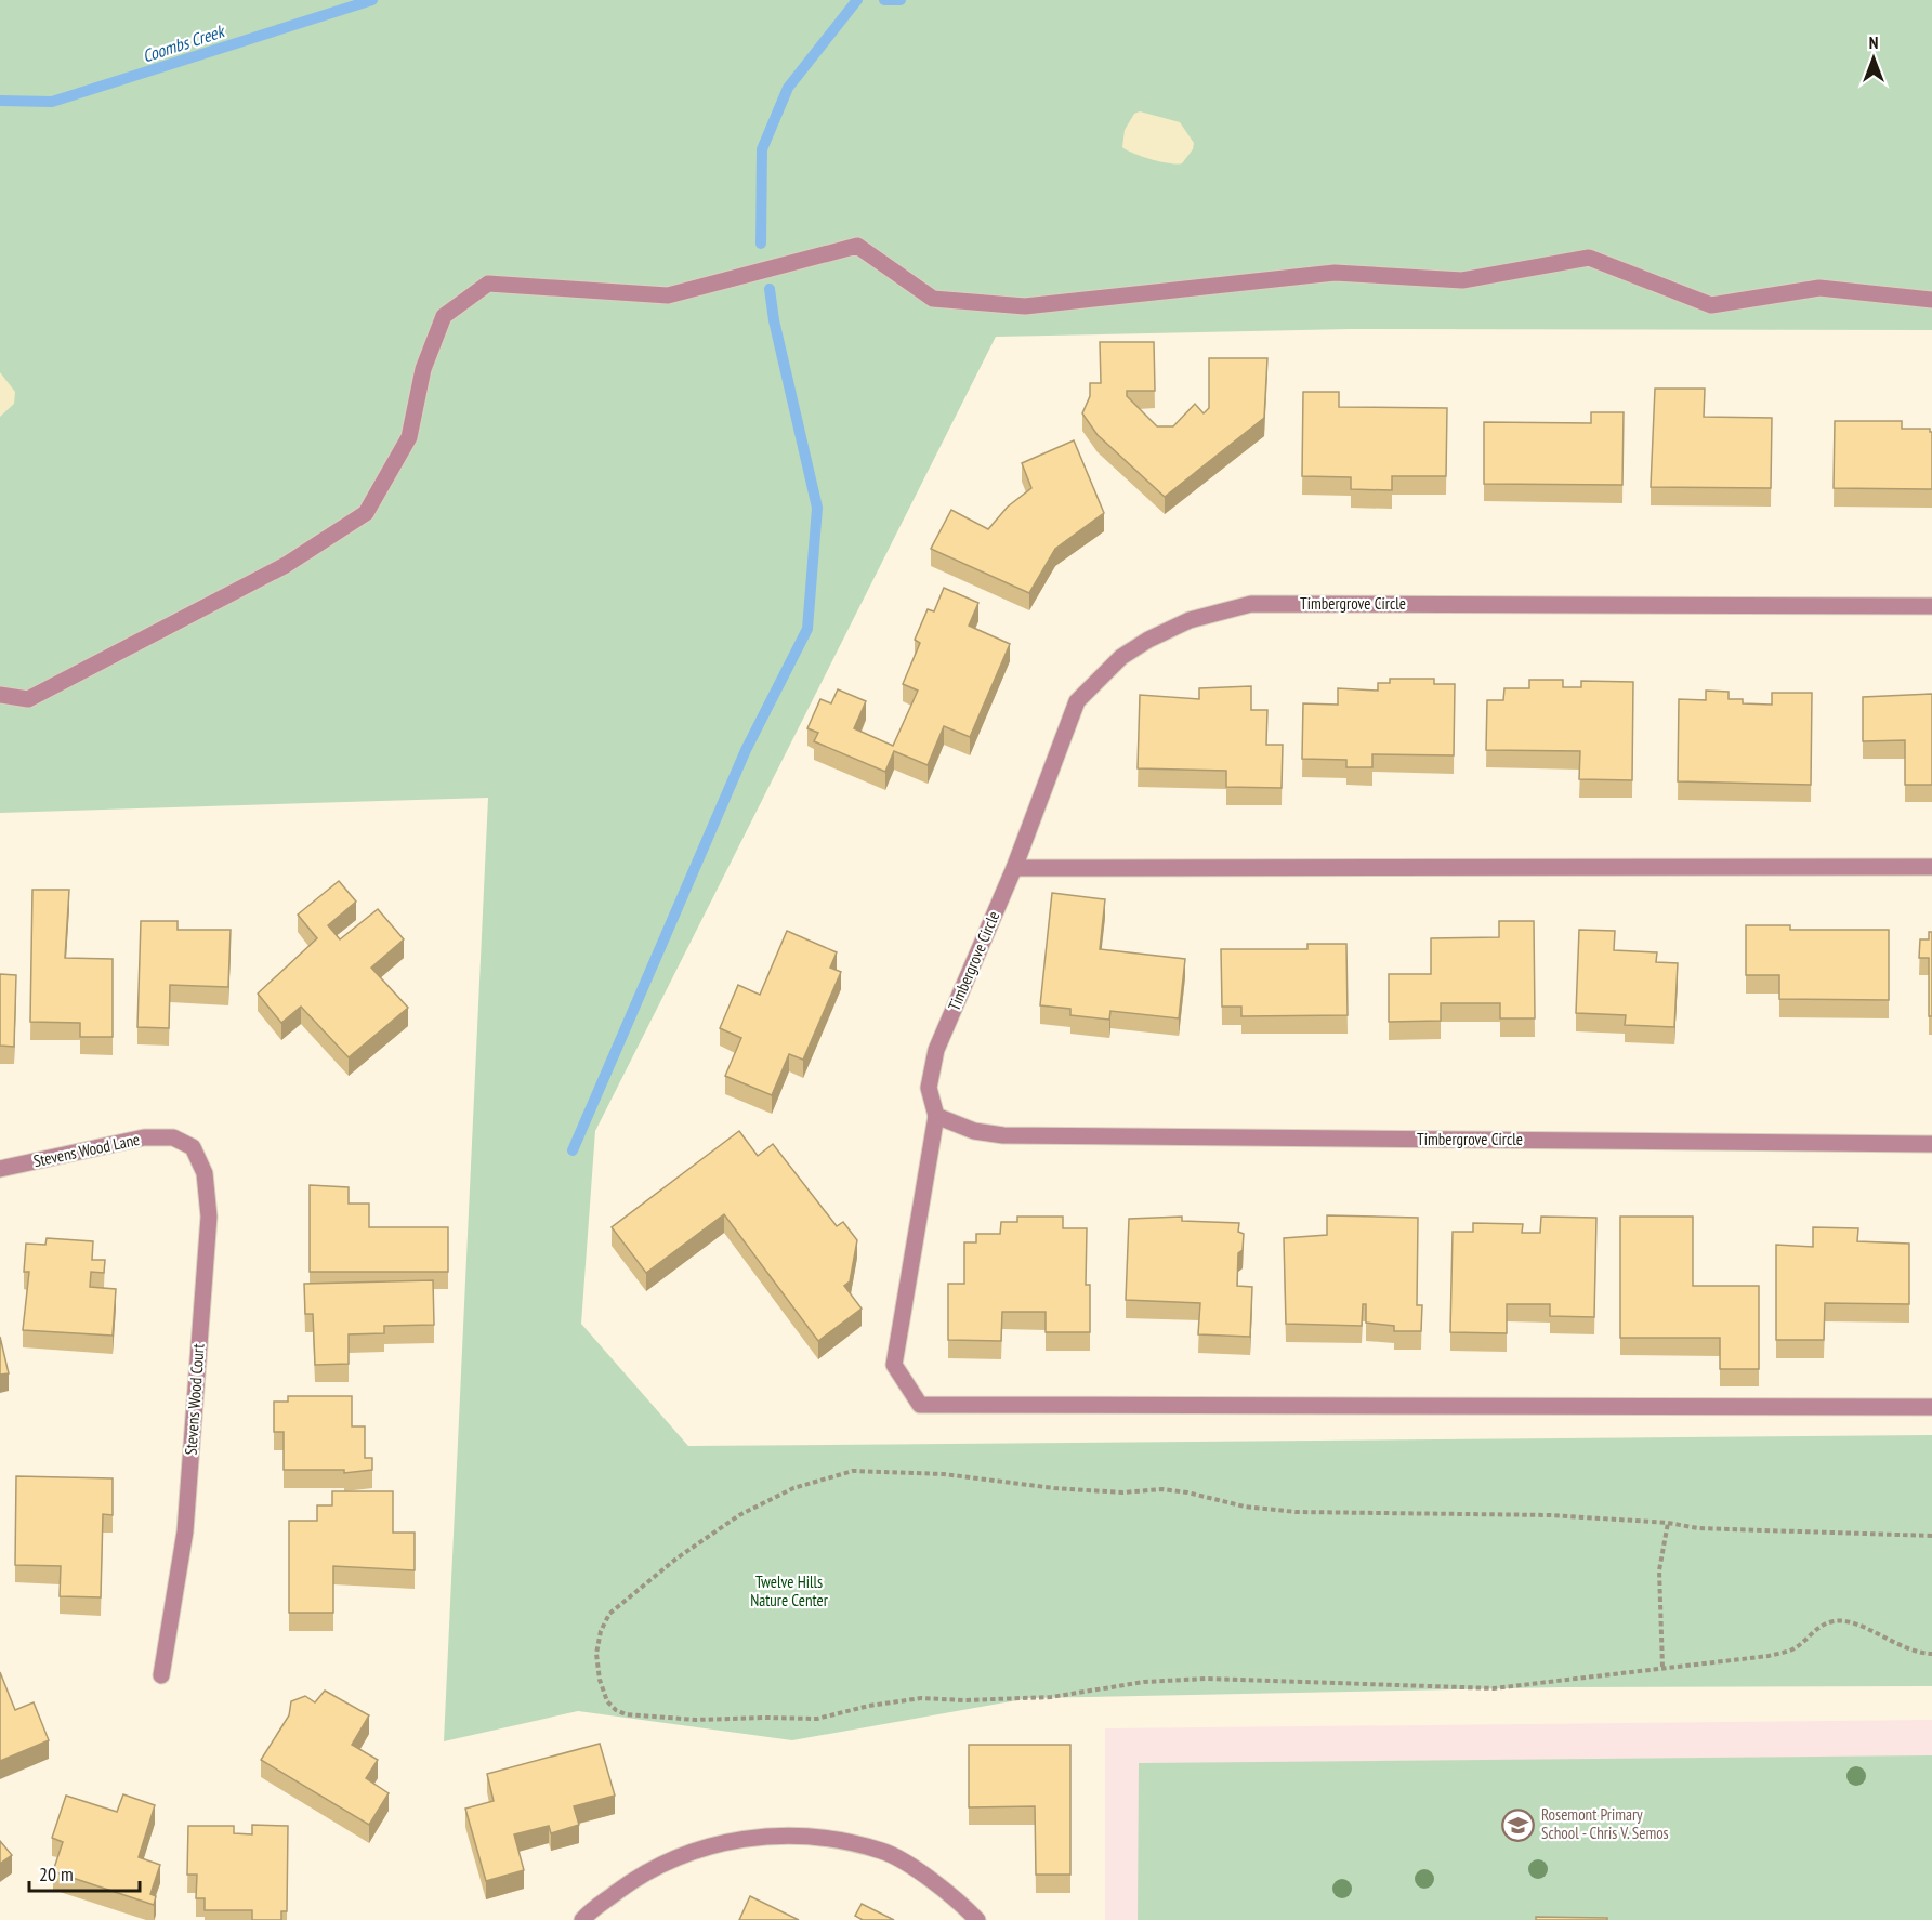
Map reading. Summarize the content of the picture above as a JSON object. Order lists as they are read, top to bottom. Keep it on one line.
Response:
{"streets":{"street":["Timbergrove Circle","Stevens Wood Lane","Stevens Wood Court"]},"crossings":[["Stevens Wood Lane","Stevens Wood Court"]],"water":["Coombs Creek"],"parks":["Twelve Hills Nature Center"],"places":{"school or university":["Rosemont Primary School - Chris V. Semos"]},"scale_bar":"20 m","north":"top"}
